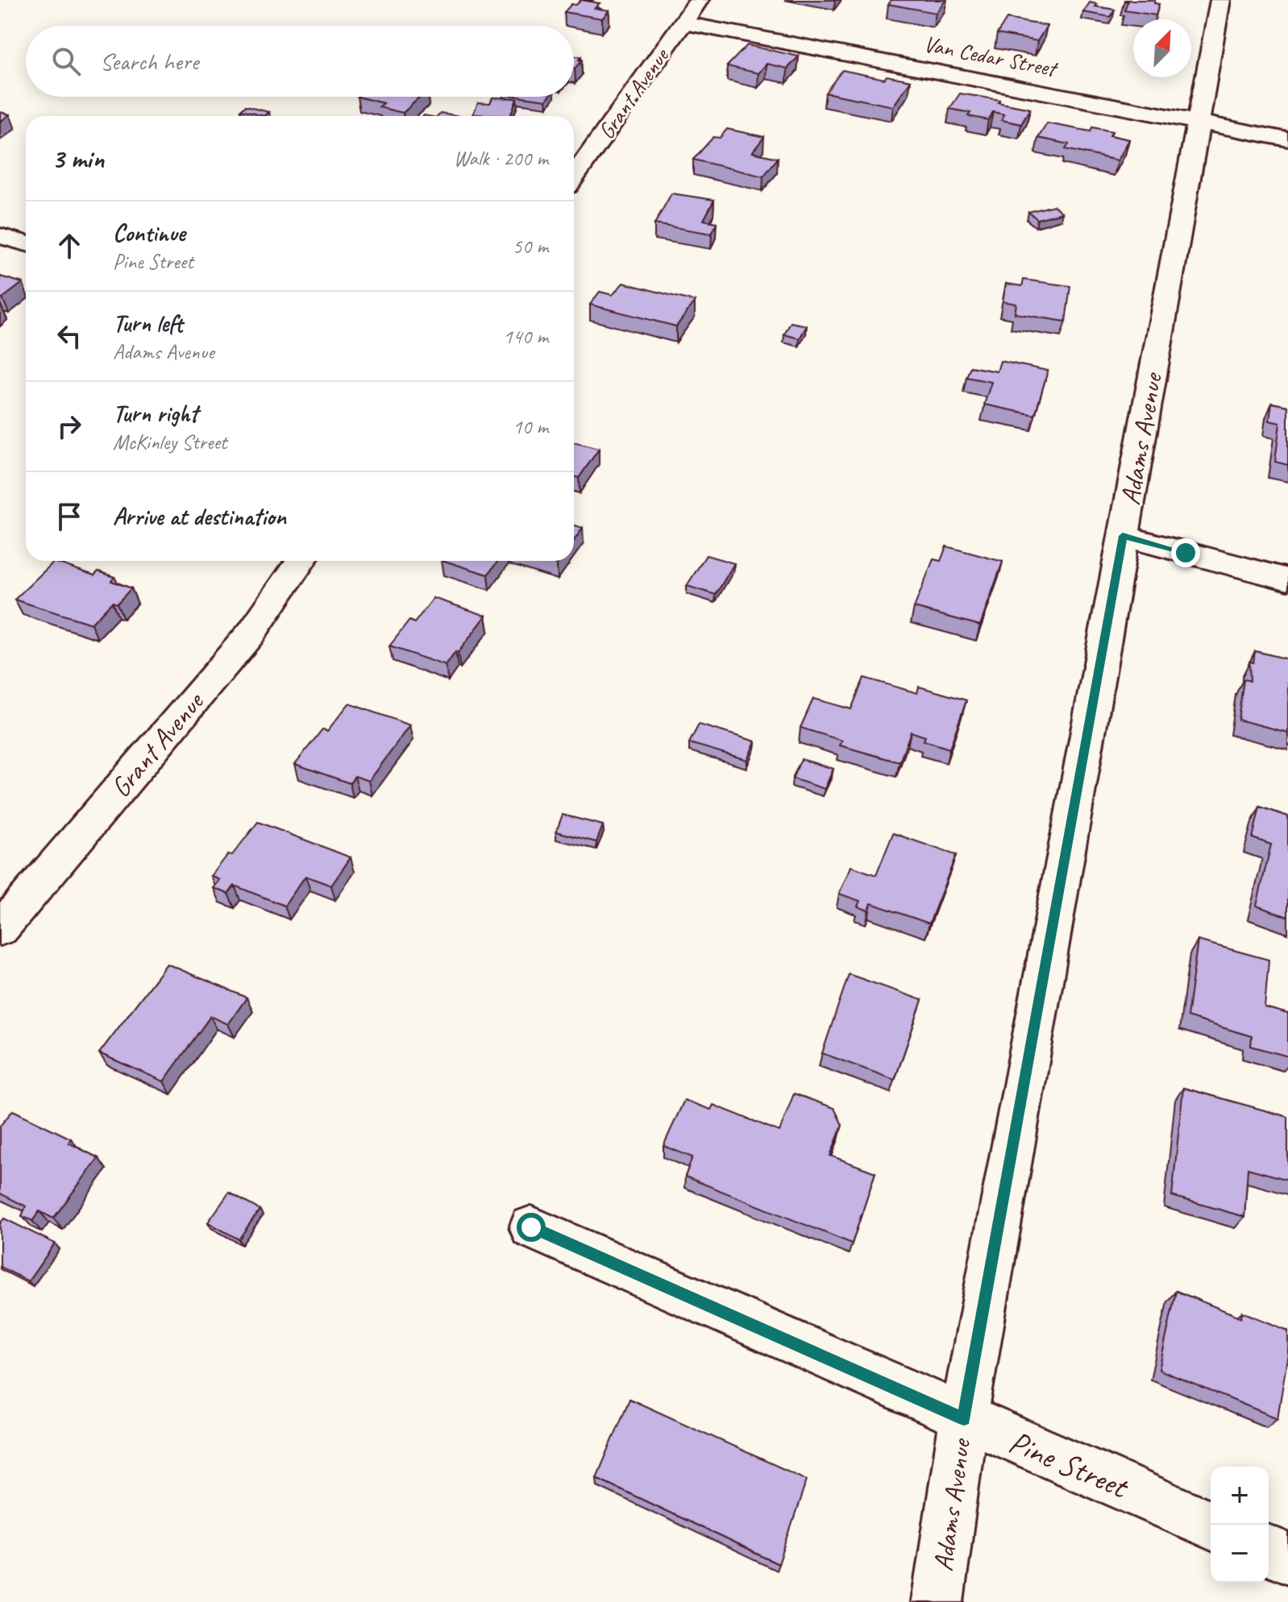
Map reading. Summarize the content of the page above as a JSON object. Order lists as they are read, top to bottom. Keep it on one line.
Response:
{"streets":{"street":["Van Cedar Street","Grant Avenue","Adams Avenue","Pine Street"]},"crossings":[["Van Cedar Street","Grant Avenue"],["Van Cedar Street","Adams Avenue"],["Adams Avenue","Pine Street"]],"north":"top right","page":{"search":"Search here","heading":["3 min","Walk · 200 m"],"list":[["Continue","Pine Street","50 m"],["Turn left","Adams Avenue","140 m"],["Turn right","McKinley Street","10 m"],"Arrive at destination"],"map_buttons":["+","−"]}}
